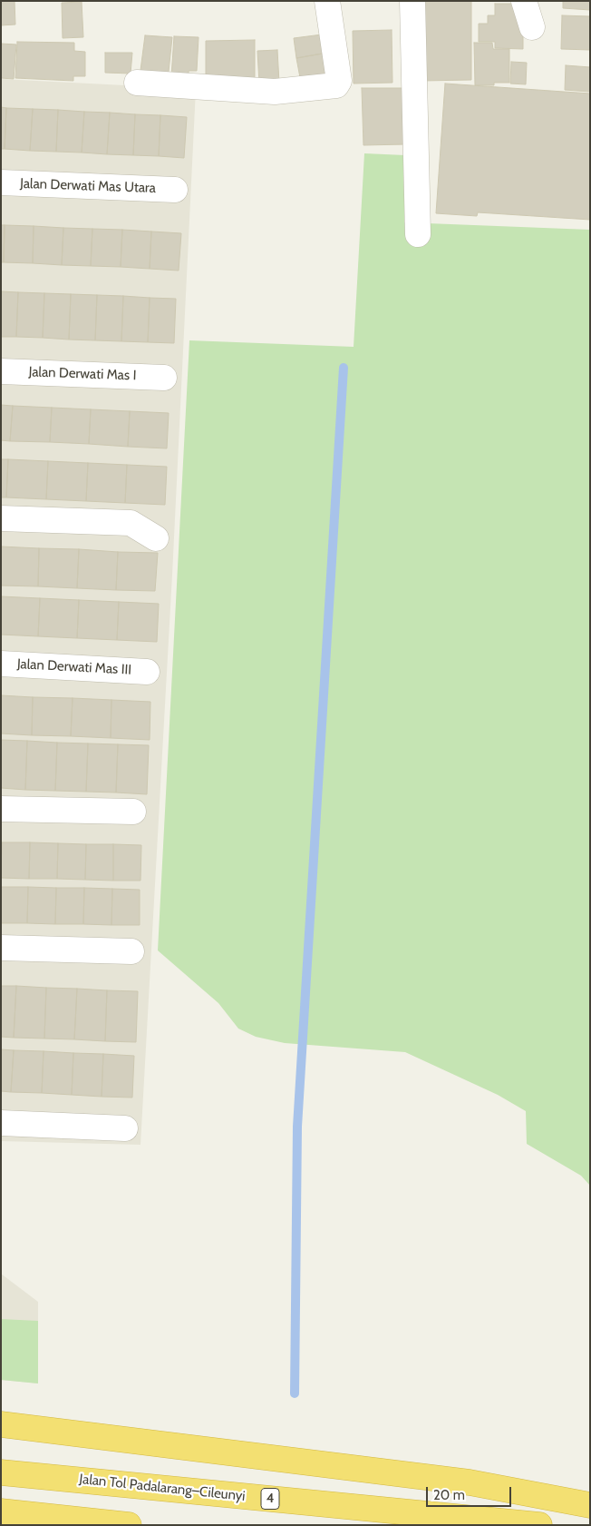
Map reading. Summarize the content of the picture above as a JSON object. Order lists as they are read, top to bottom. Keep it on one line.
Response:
{"streets":{"highway":["Jalan Tol Padalarang–Cileunyi","4"],"street":["Jalan Derwati Mas Utara","Jalan Derwati Mas I","Jalan Derwati Mas III"]},"scale_bar":"20 m"}
